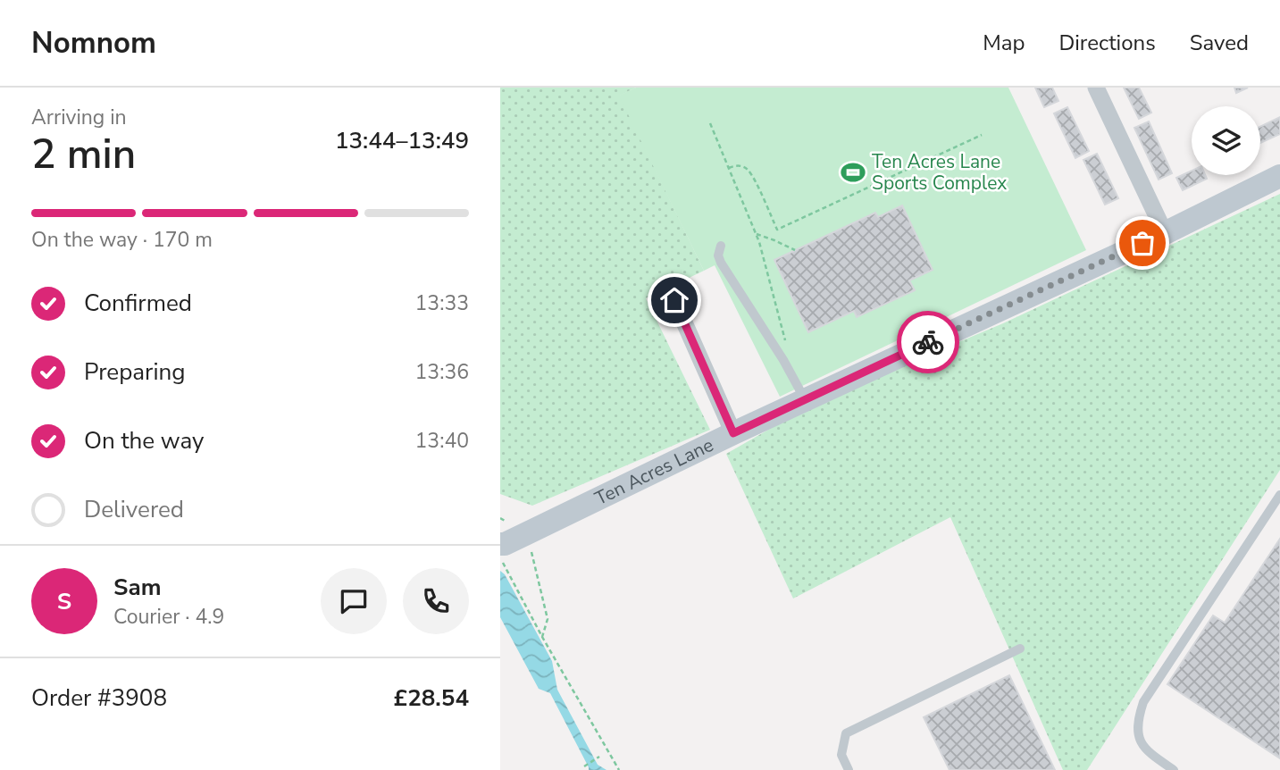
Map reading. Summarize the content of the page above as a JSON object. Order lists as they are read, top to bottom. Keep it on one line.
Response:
{"streets":{"street":["Ten Acres Lane"]},"places":{"sports":["Ten Acres Lane Sports Complex"]},"page":{"header":"Nomnom","nav":["Map","Directions","Saved"],"heading":["2 min","Arriving in","13:44–13:49"],"panel":["Sam","Courier · 4.9","Order #3908","£28.54"],"bar":"On the way · 170 m","list":[["Confirmed","13:33"],["Preparing","13:36"],["On the way","13:40"],"Delivered"],"round":"S"}}
